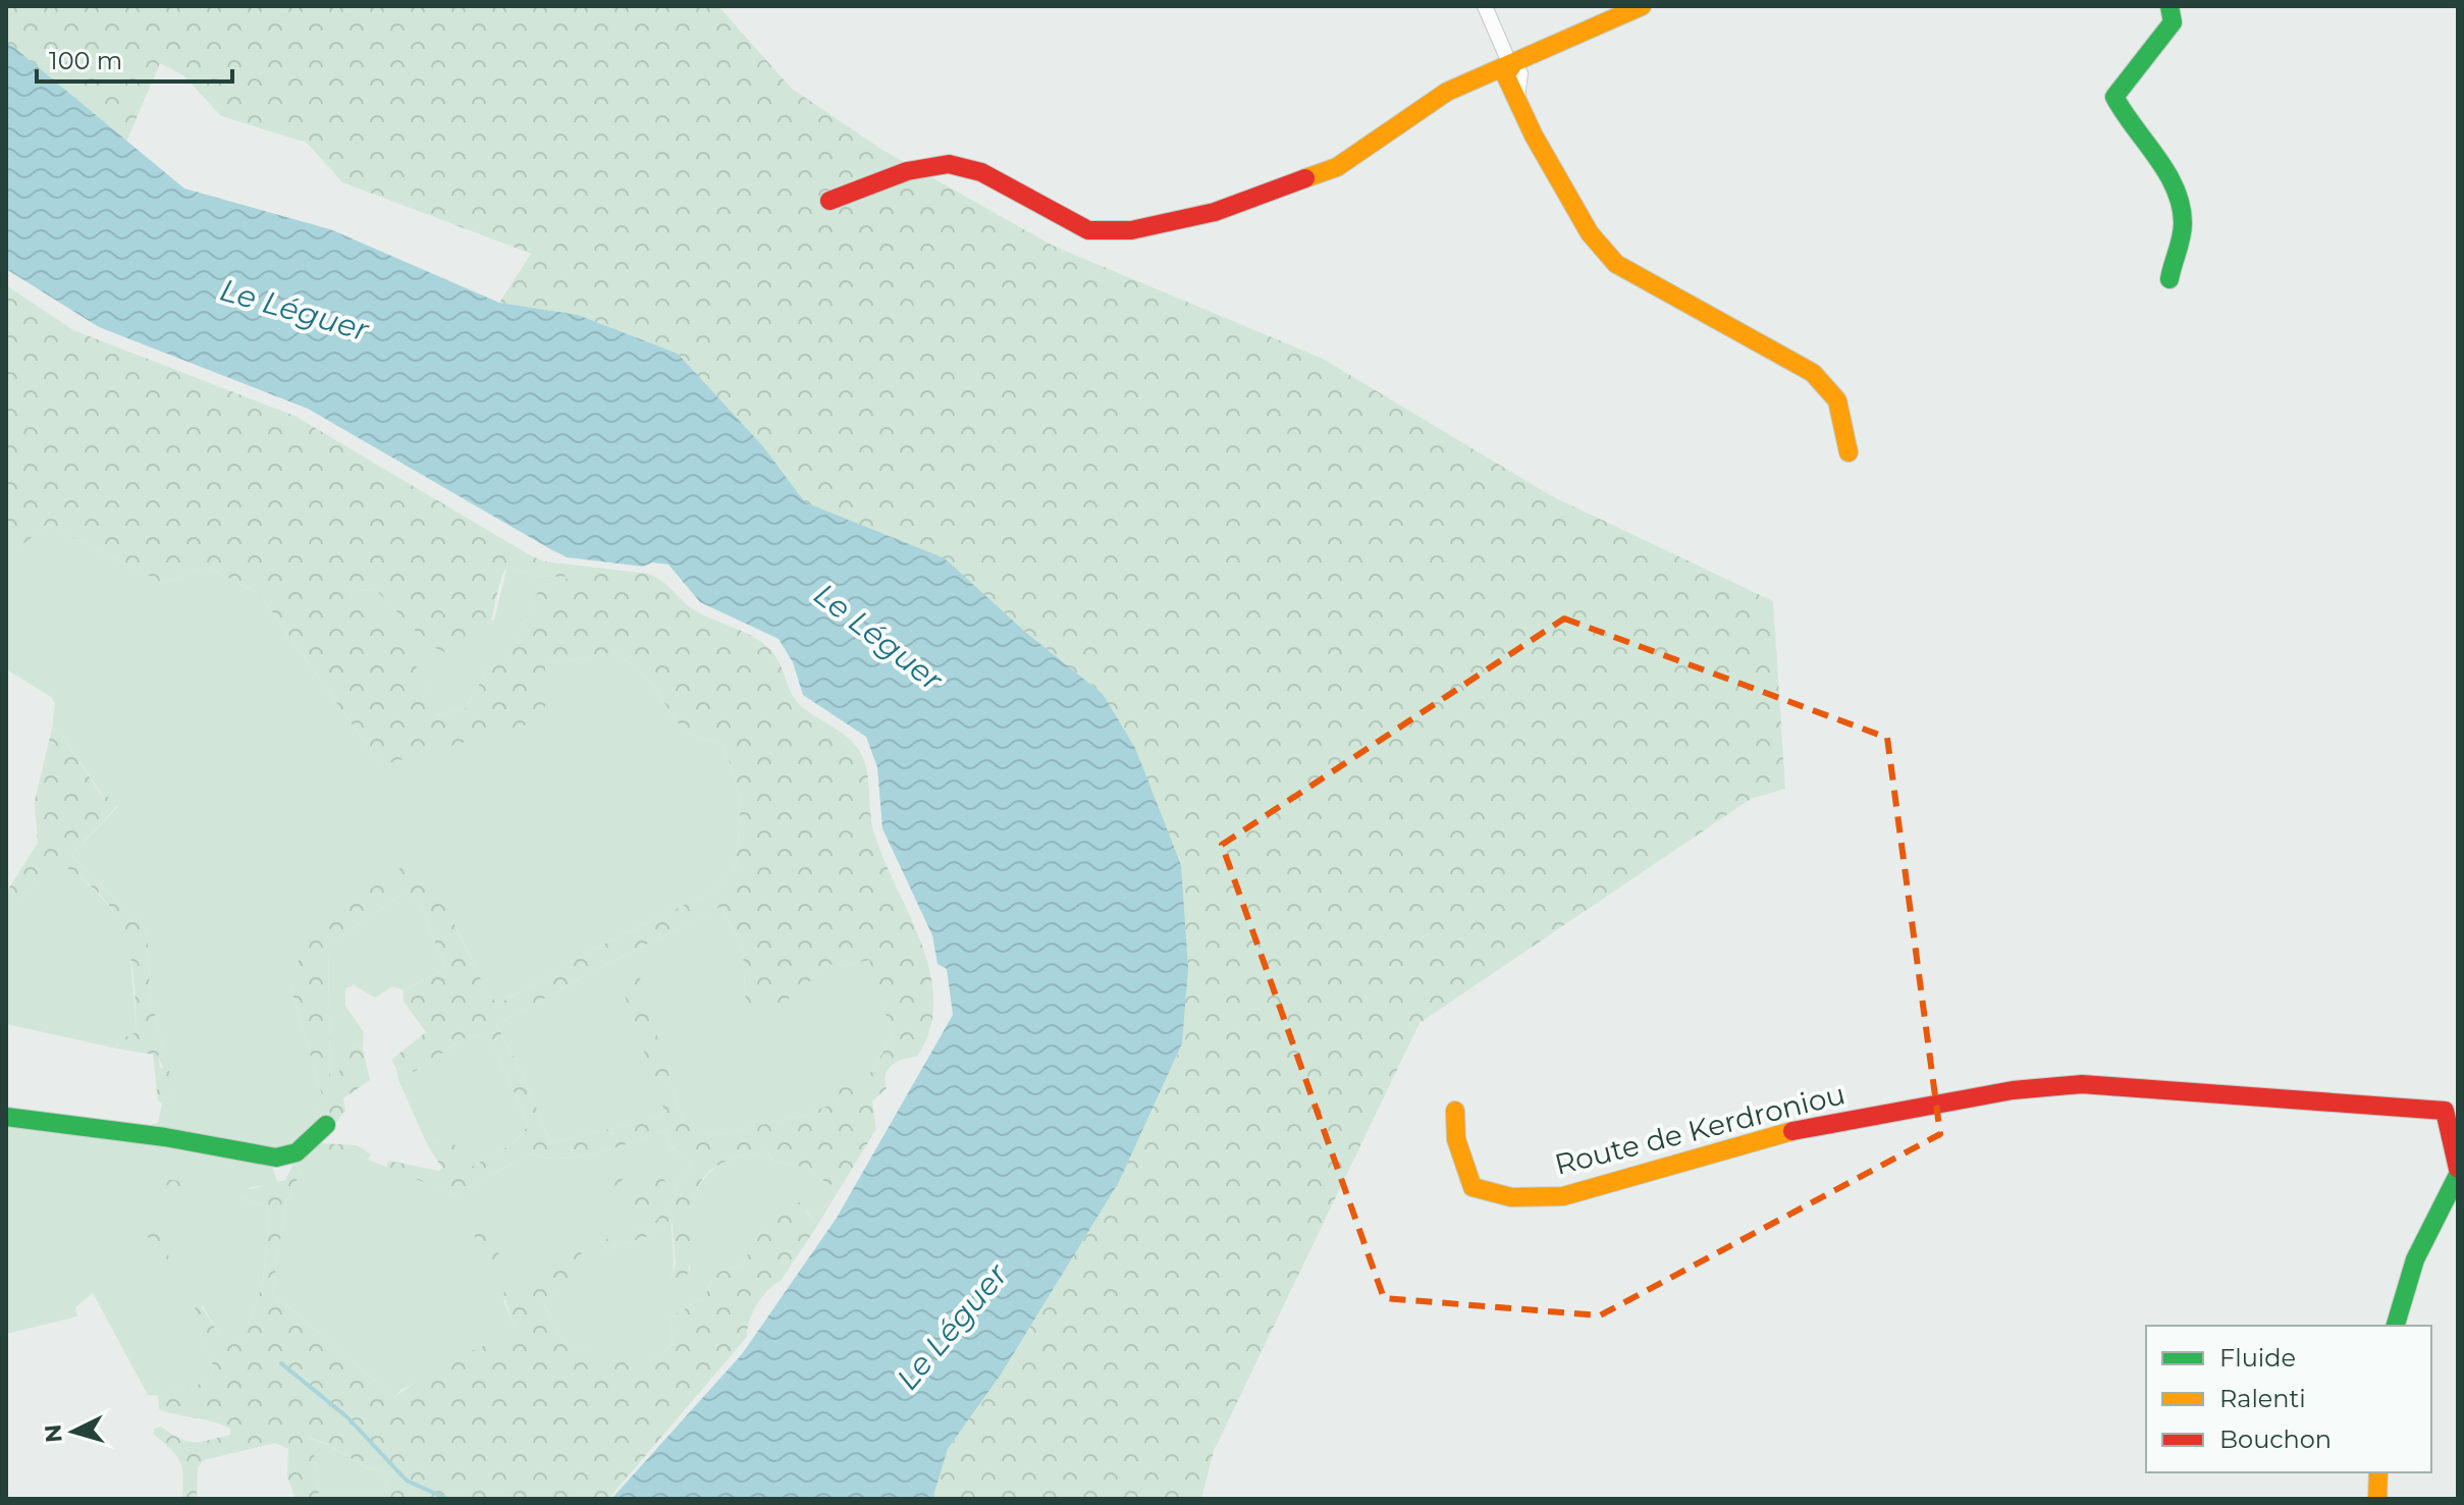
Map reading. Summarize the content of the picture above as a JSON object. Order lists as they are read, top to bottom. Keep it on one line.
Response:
{"streets":{"street":["Route de Kerdroniou"]},"water":["Le Léguer"],"legend":["Fluide","Ralenti","Bouchon"],"scale_bar":"100 m","north":"left"}
